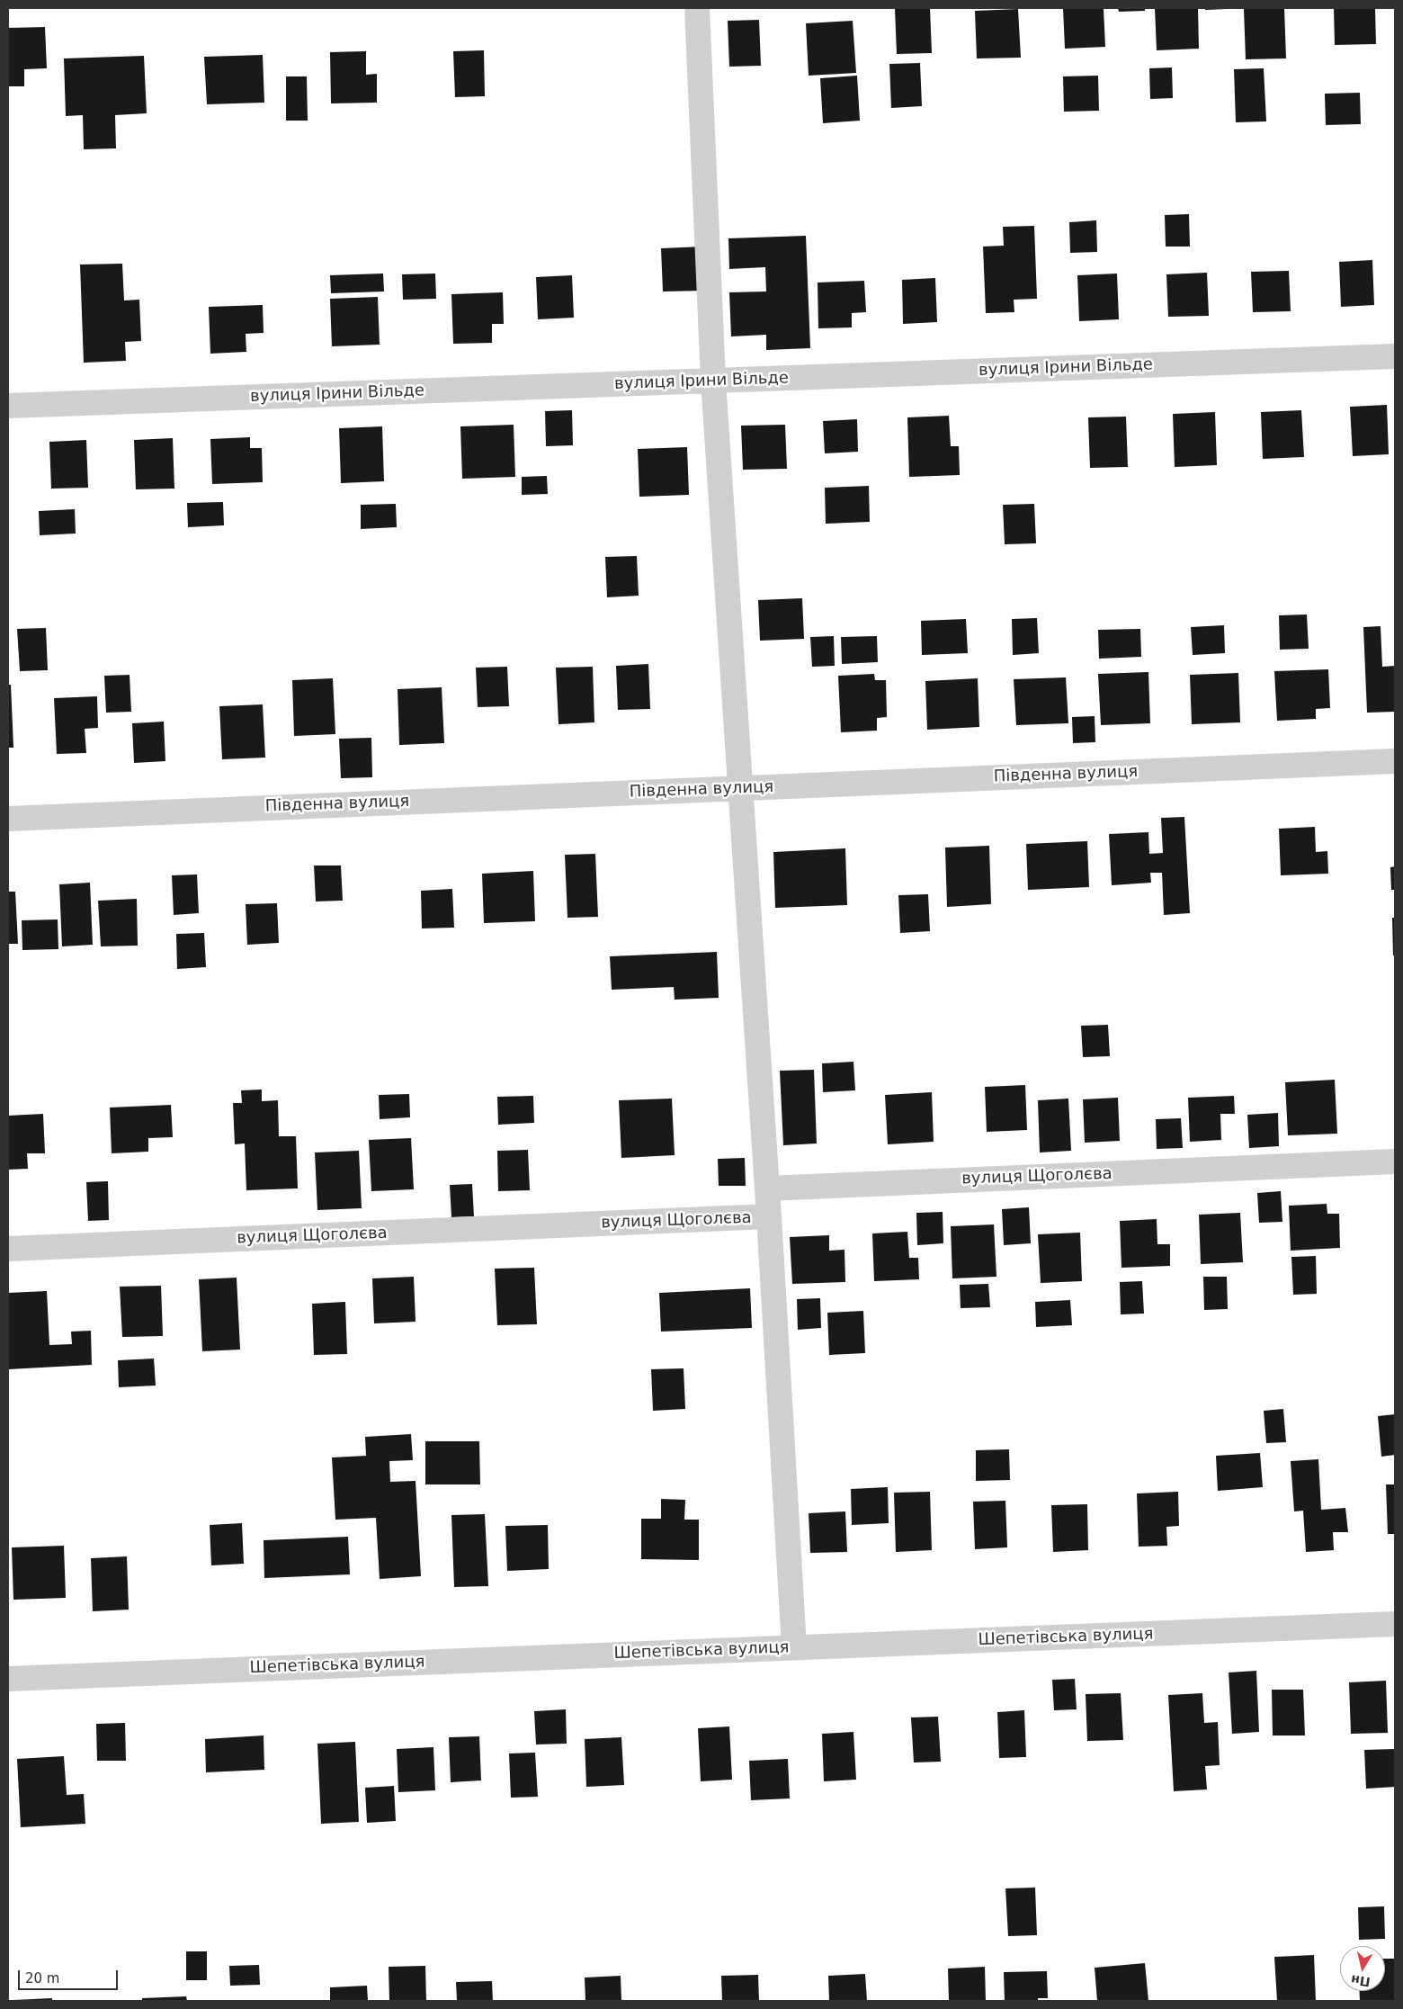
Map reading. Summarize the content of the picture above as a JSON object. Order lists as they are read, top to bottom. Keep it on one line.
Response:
{"streets":{"street":["вулиця Ірини Вільде","Південна вулиця","вулиця Щоголєва","Шепетівська вулиця"]},"scale_bar":"20 m","north":"bottom"}
